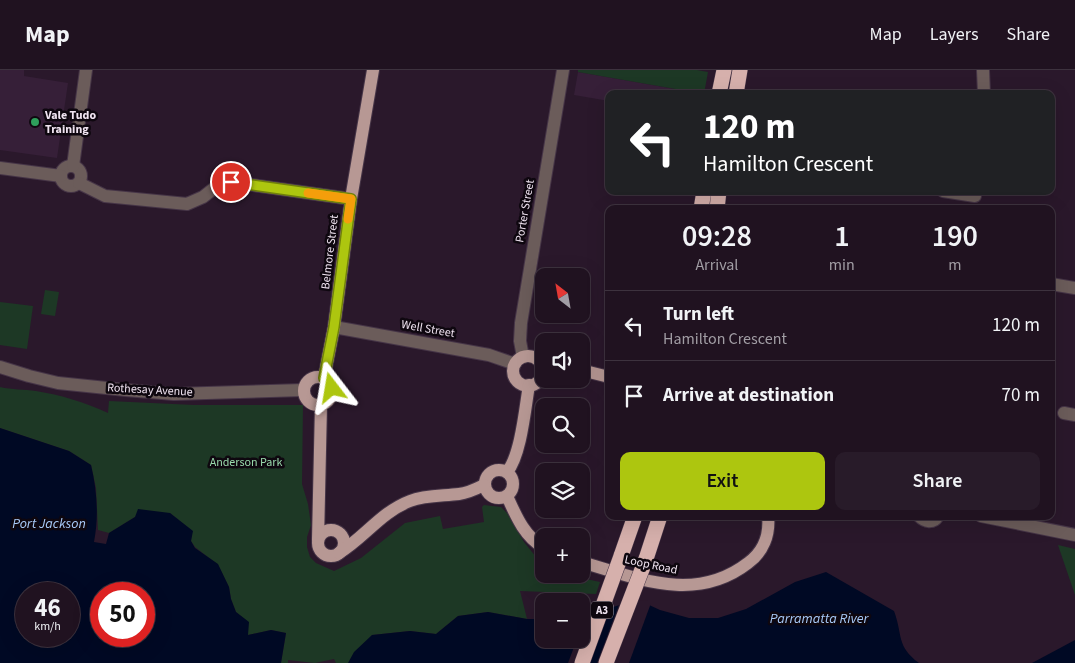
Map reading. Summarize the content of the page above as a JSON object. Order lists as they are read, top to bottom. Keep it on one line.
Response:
{"streets":{"highway":["A3"],"main road":["Belmore Street","Loop Road"],"street":["Porter Street","Well Street","Rothesay Avenue"]},"crossings":[["Porter Street","Well Street"],["Belmore Street","Well Street"],["Belmore Street","Rothesay Avenue"]],"water":["Port Jackson","Parramatta River"],"parks":["Anderson Park"],"places":["Vale Tudo Training"],"north":"top left","page":{"header":"Map","nav":["Map","Layers","Share"],"turn":["120 m","Hamilton Crescent"],"eta":["09:28","Arrival","1","min","190","m"],"map_buttons":["+","−"],"list":[{"name":"Turn left","note":"Hamilton Crescent","value":"120 m"},{"name":"Arrive at destination","value":"70 m"}],"buttons":["Exit","Share"],"speed":"46 km/h","limit":"50"}}
